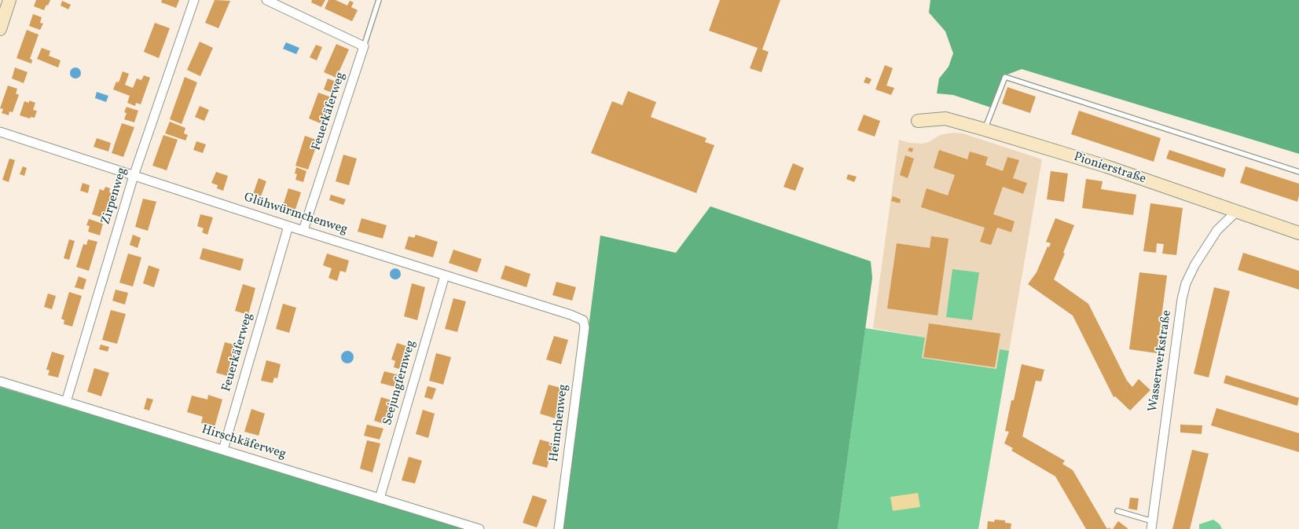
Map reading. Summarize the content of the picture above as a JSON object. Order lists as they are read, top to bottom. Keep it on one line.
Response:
{"streets":{"street":["Feuerkäferweg","Pionierstraße","Zirpenweg","Glühwürmchenweg","Wasserwerkstraße","Seejungfernweg","Heimchenweg","Hirschkäferweg"]},"crossings":[["Feuerkäferweg","Glühwürmchenweg"],["Feuerkäferweg","Hirschkäferweg"],["Pionierstraße","Wasserwerkstraße"],["Zirpenweg","Glühwürmchenweg"],["Zirpenweg","Hirschkäferweg"],["Glühwürmchenweg","Seejungfernweg"],["Glühwürmchenweg","Heimchenweg"],["Seejungfernweg","Hirschkäferweg"]]}
